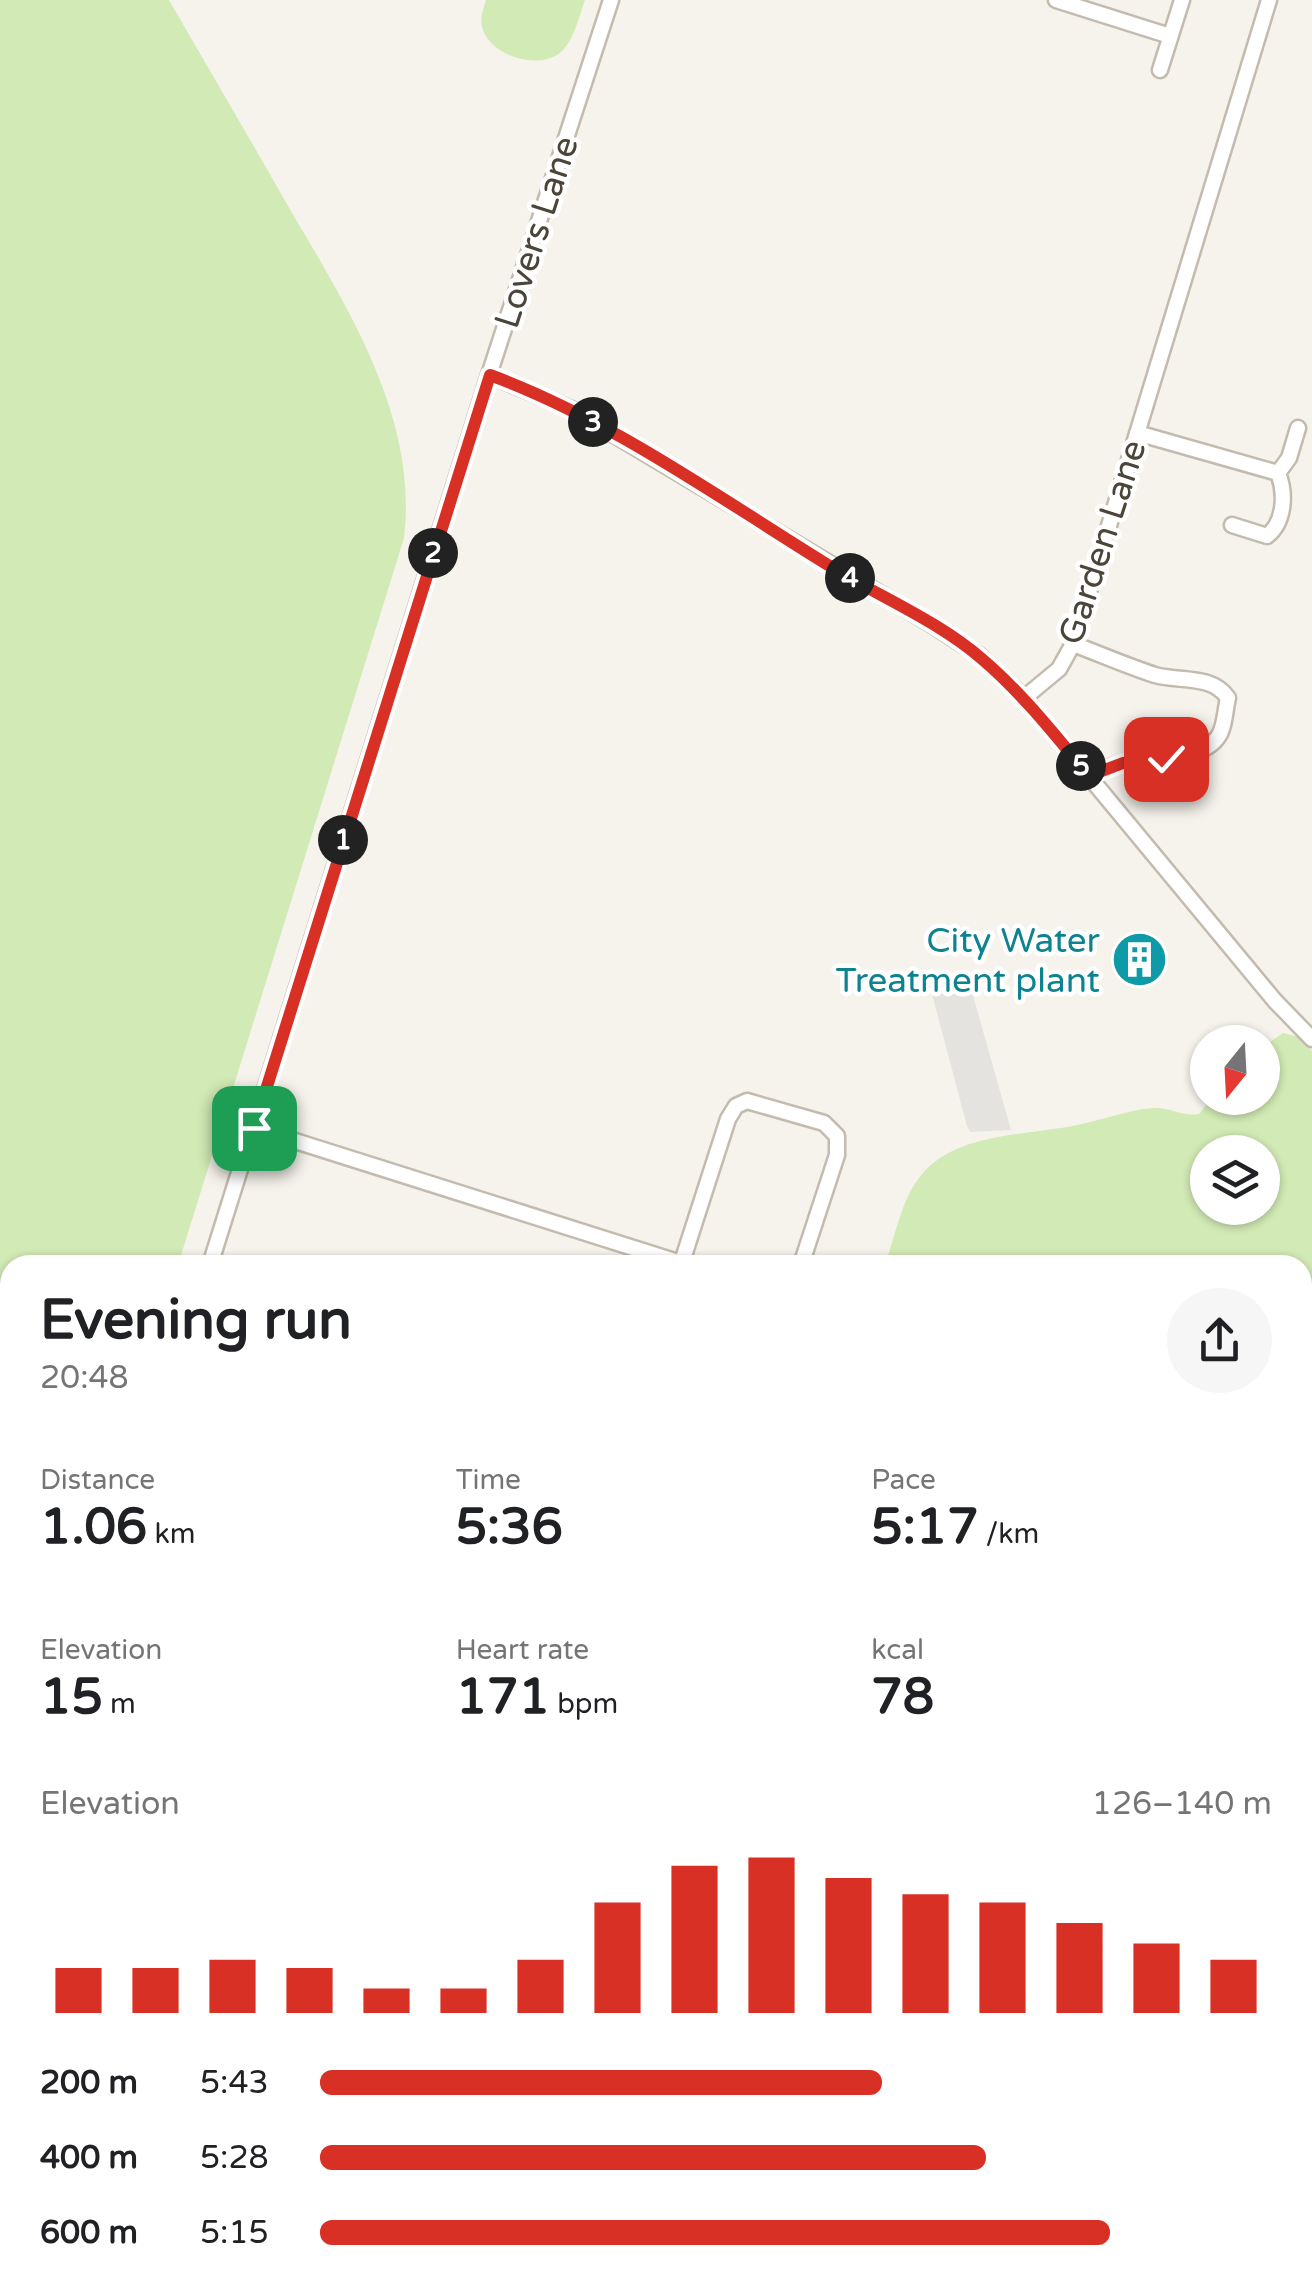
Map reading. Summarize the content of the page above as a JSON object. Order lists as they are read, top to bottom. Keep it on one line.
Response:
{"streets":{"street":["Lovers Lane","Garden Lane"]},"places":{"building":["City Water Treatment plant"]},"north":"bottom","page":{"pins":["3","2","4","5","1"],"heading":["Evening run","20:48"],"stats":[["Distance","1.06 km"],["Time","5:36"],["Pace","5:17 /km"],["Elevation","15 m"],["Heart rate","171 bpm"],["kcal","78"]],"chart":["Elevation","126–140 m"],"list":[{"name":"200 m","note":"5:43"},{"name":"400 m","note":"5:28"},{"name":"600 m","note":"5:15"}]}}
